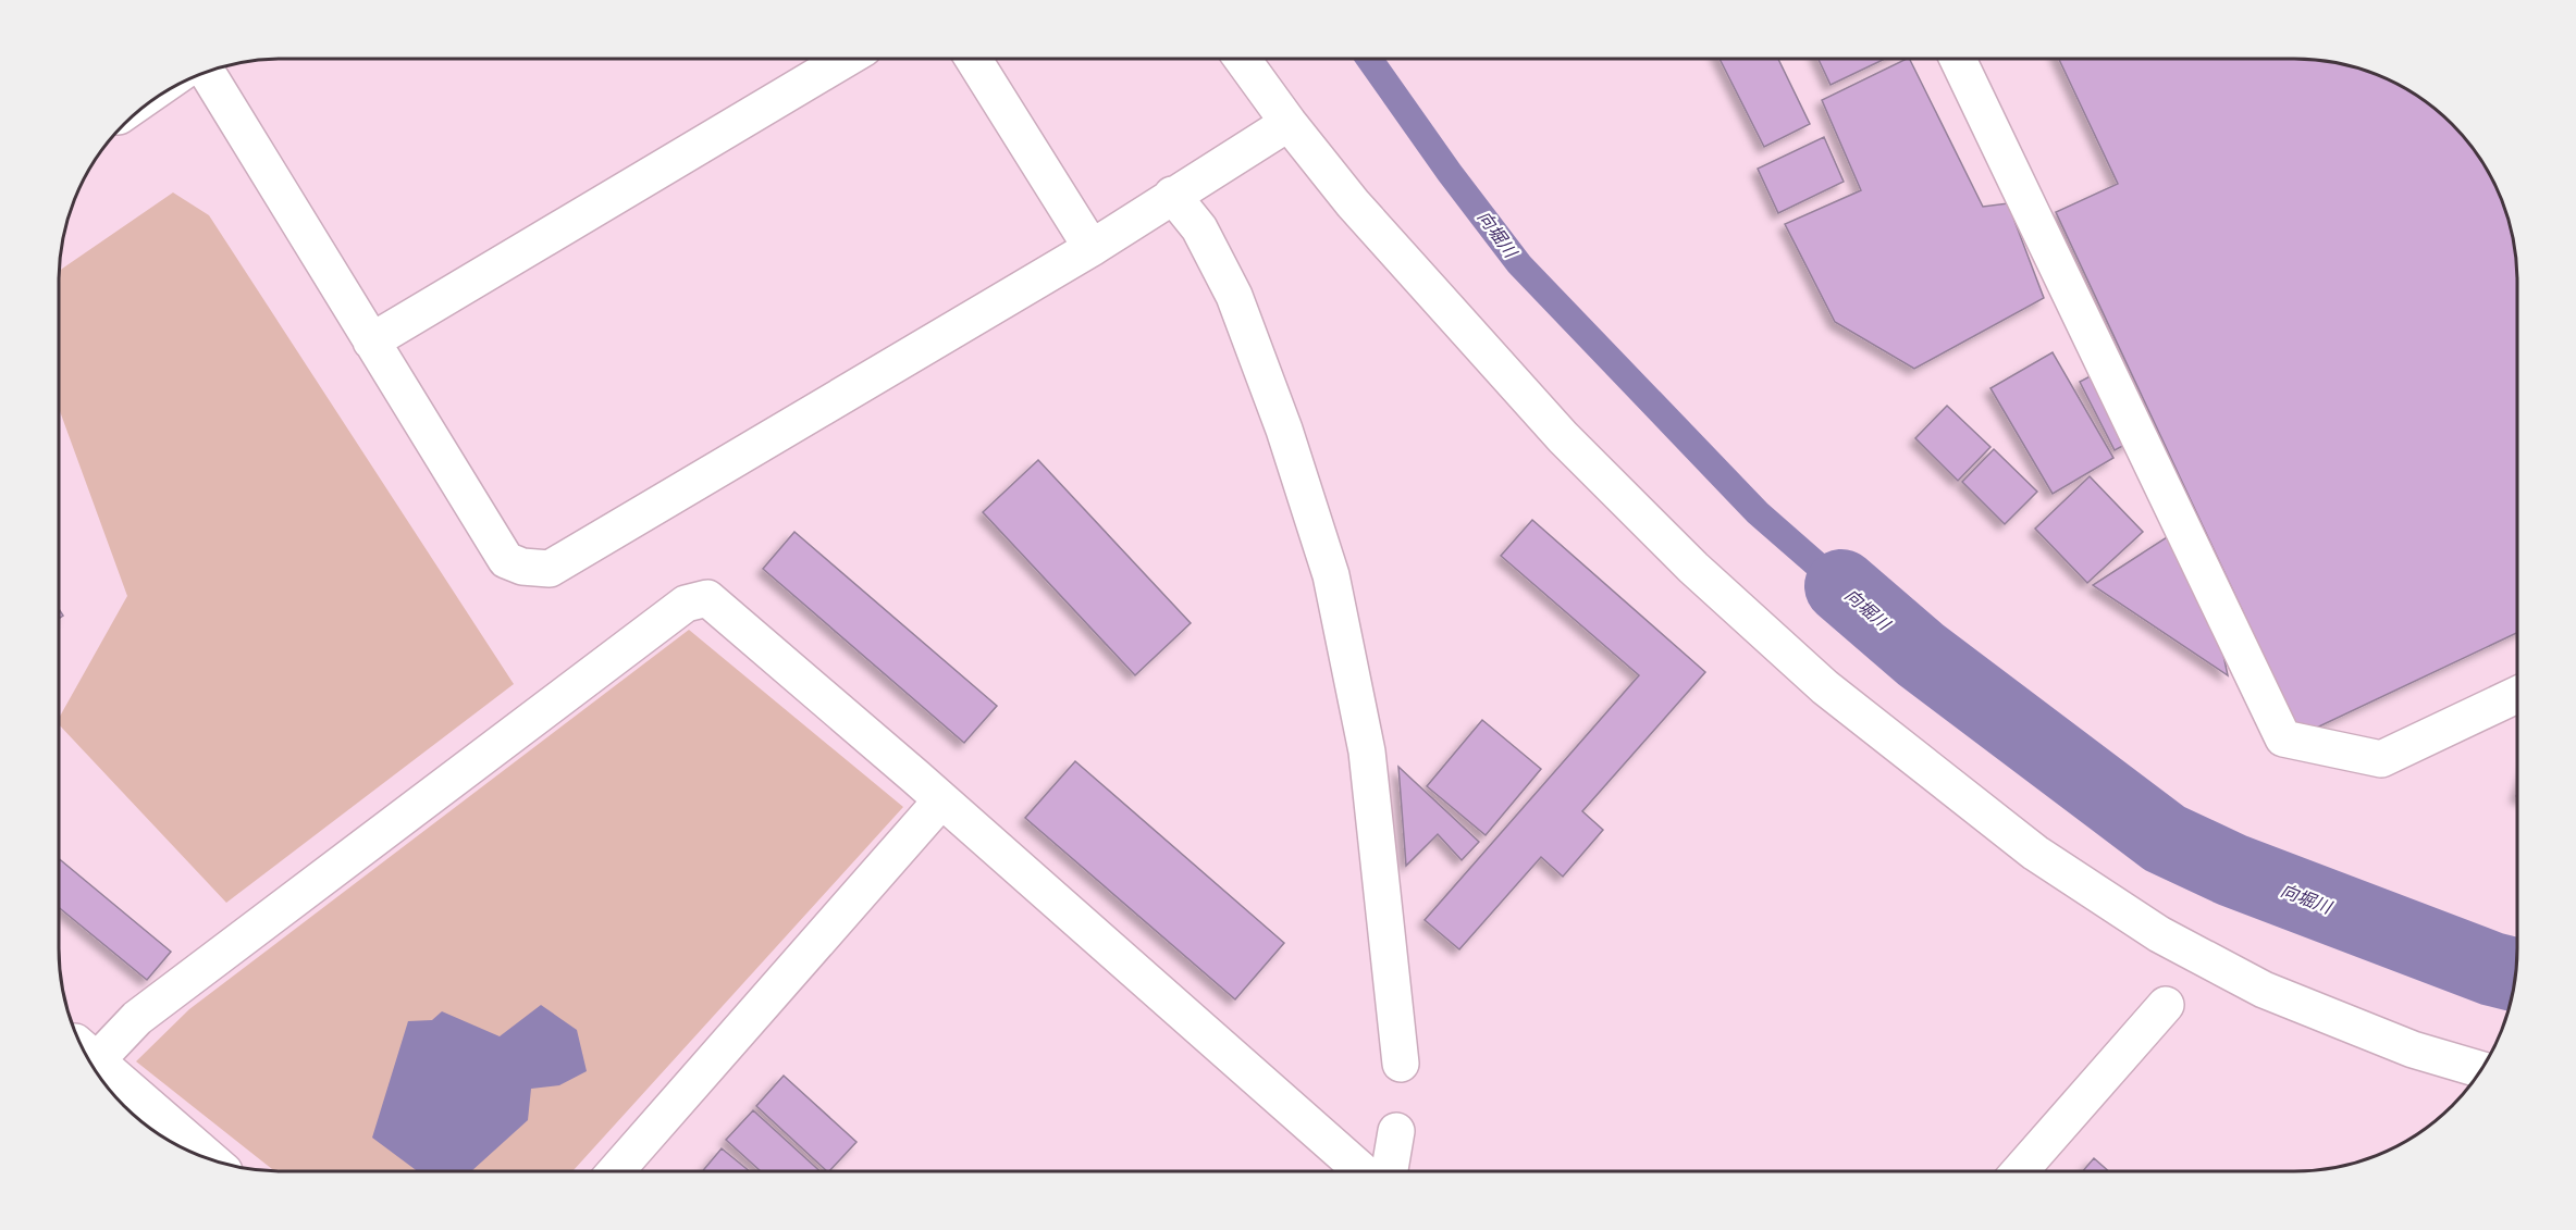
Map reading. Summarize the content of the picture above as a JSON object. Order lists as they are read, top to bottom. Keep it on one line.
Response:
{"water":["向堀川"]}
